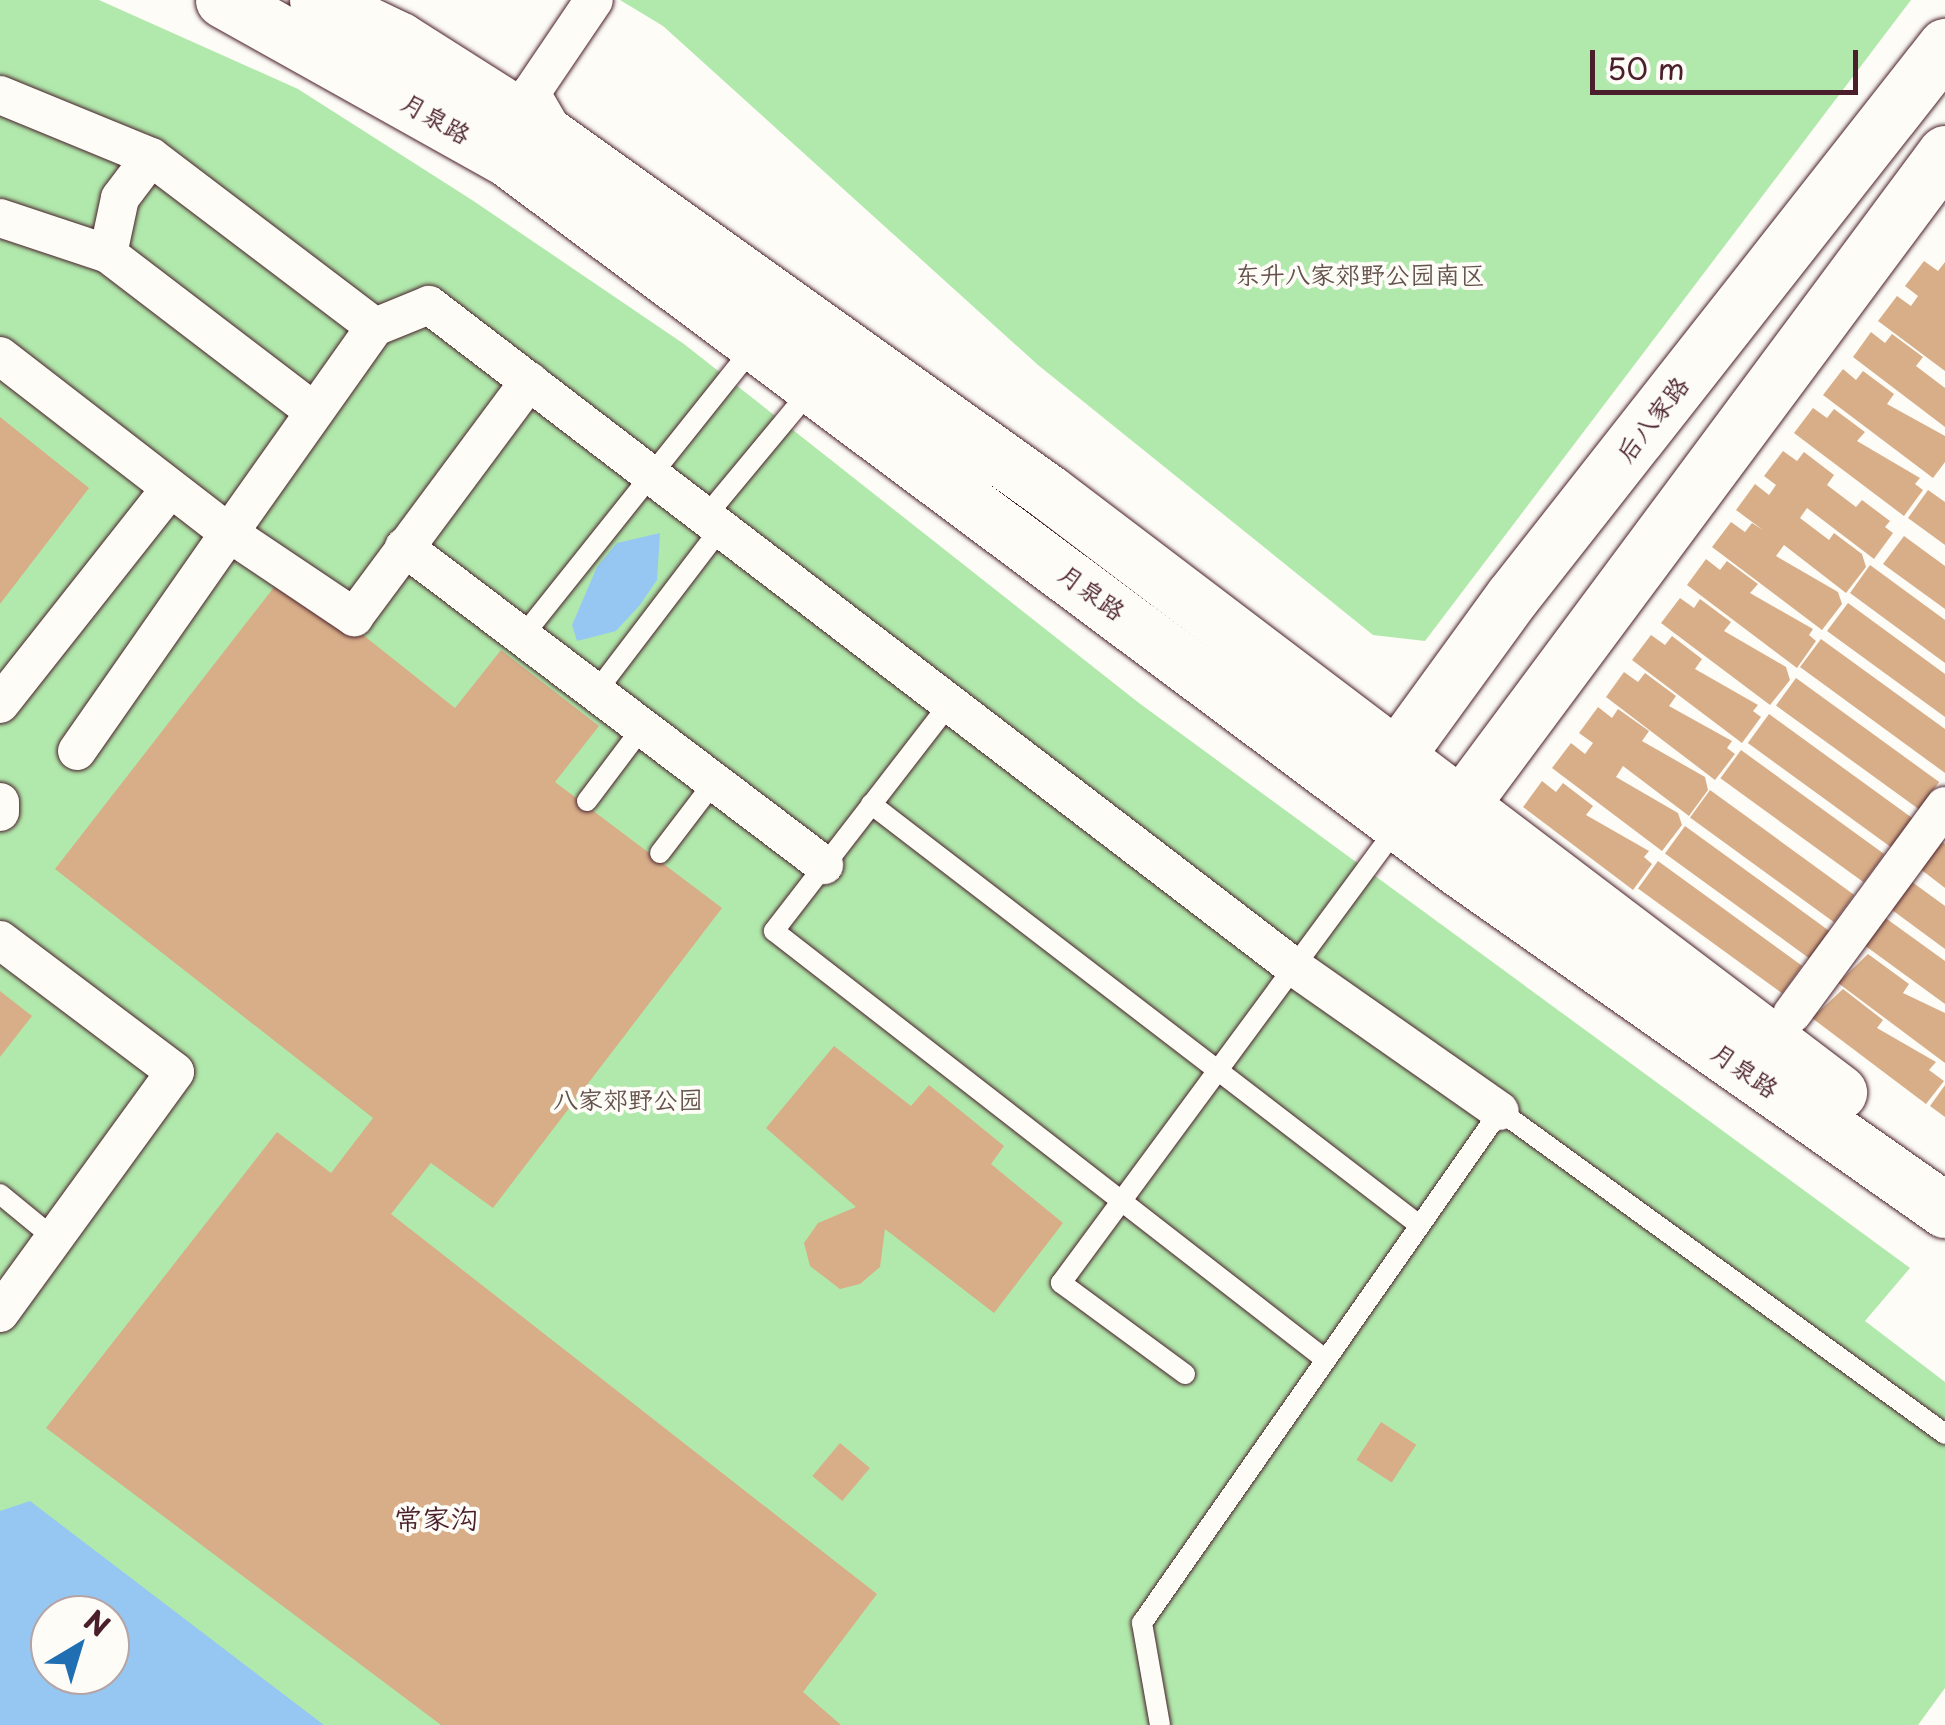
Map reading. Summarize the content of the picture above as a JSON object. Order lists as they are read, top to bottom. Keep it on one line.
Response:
{"streets":{"main road":["月泉路","后八家路"]},"crossings":[["月泉路","后八家路"]],"districts":["常家沟"],"parks":["东升八家郊野公园南区","八家郊野公园"],"scale_bar":"50 m","north":"top right"}
